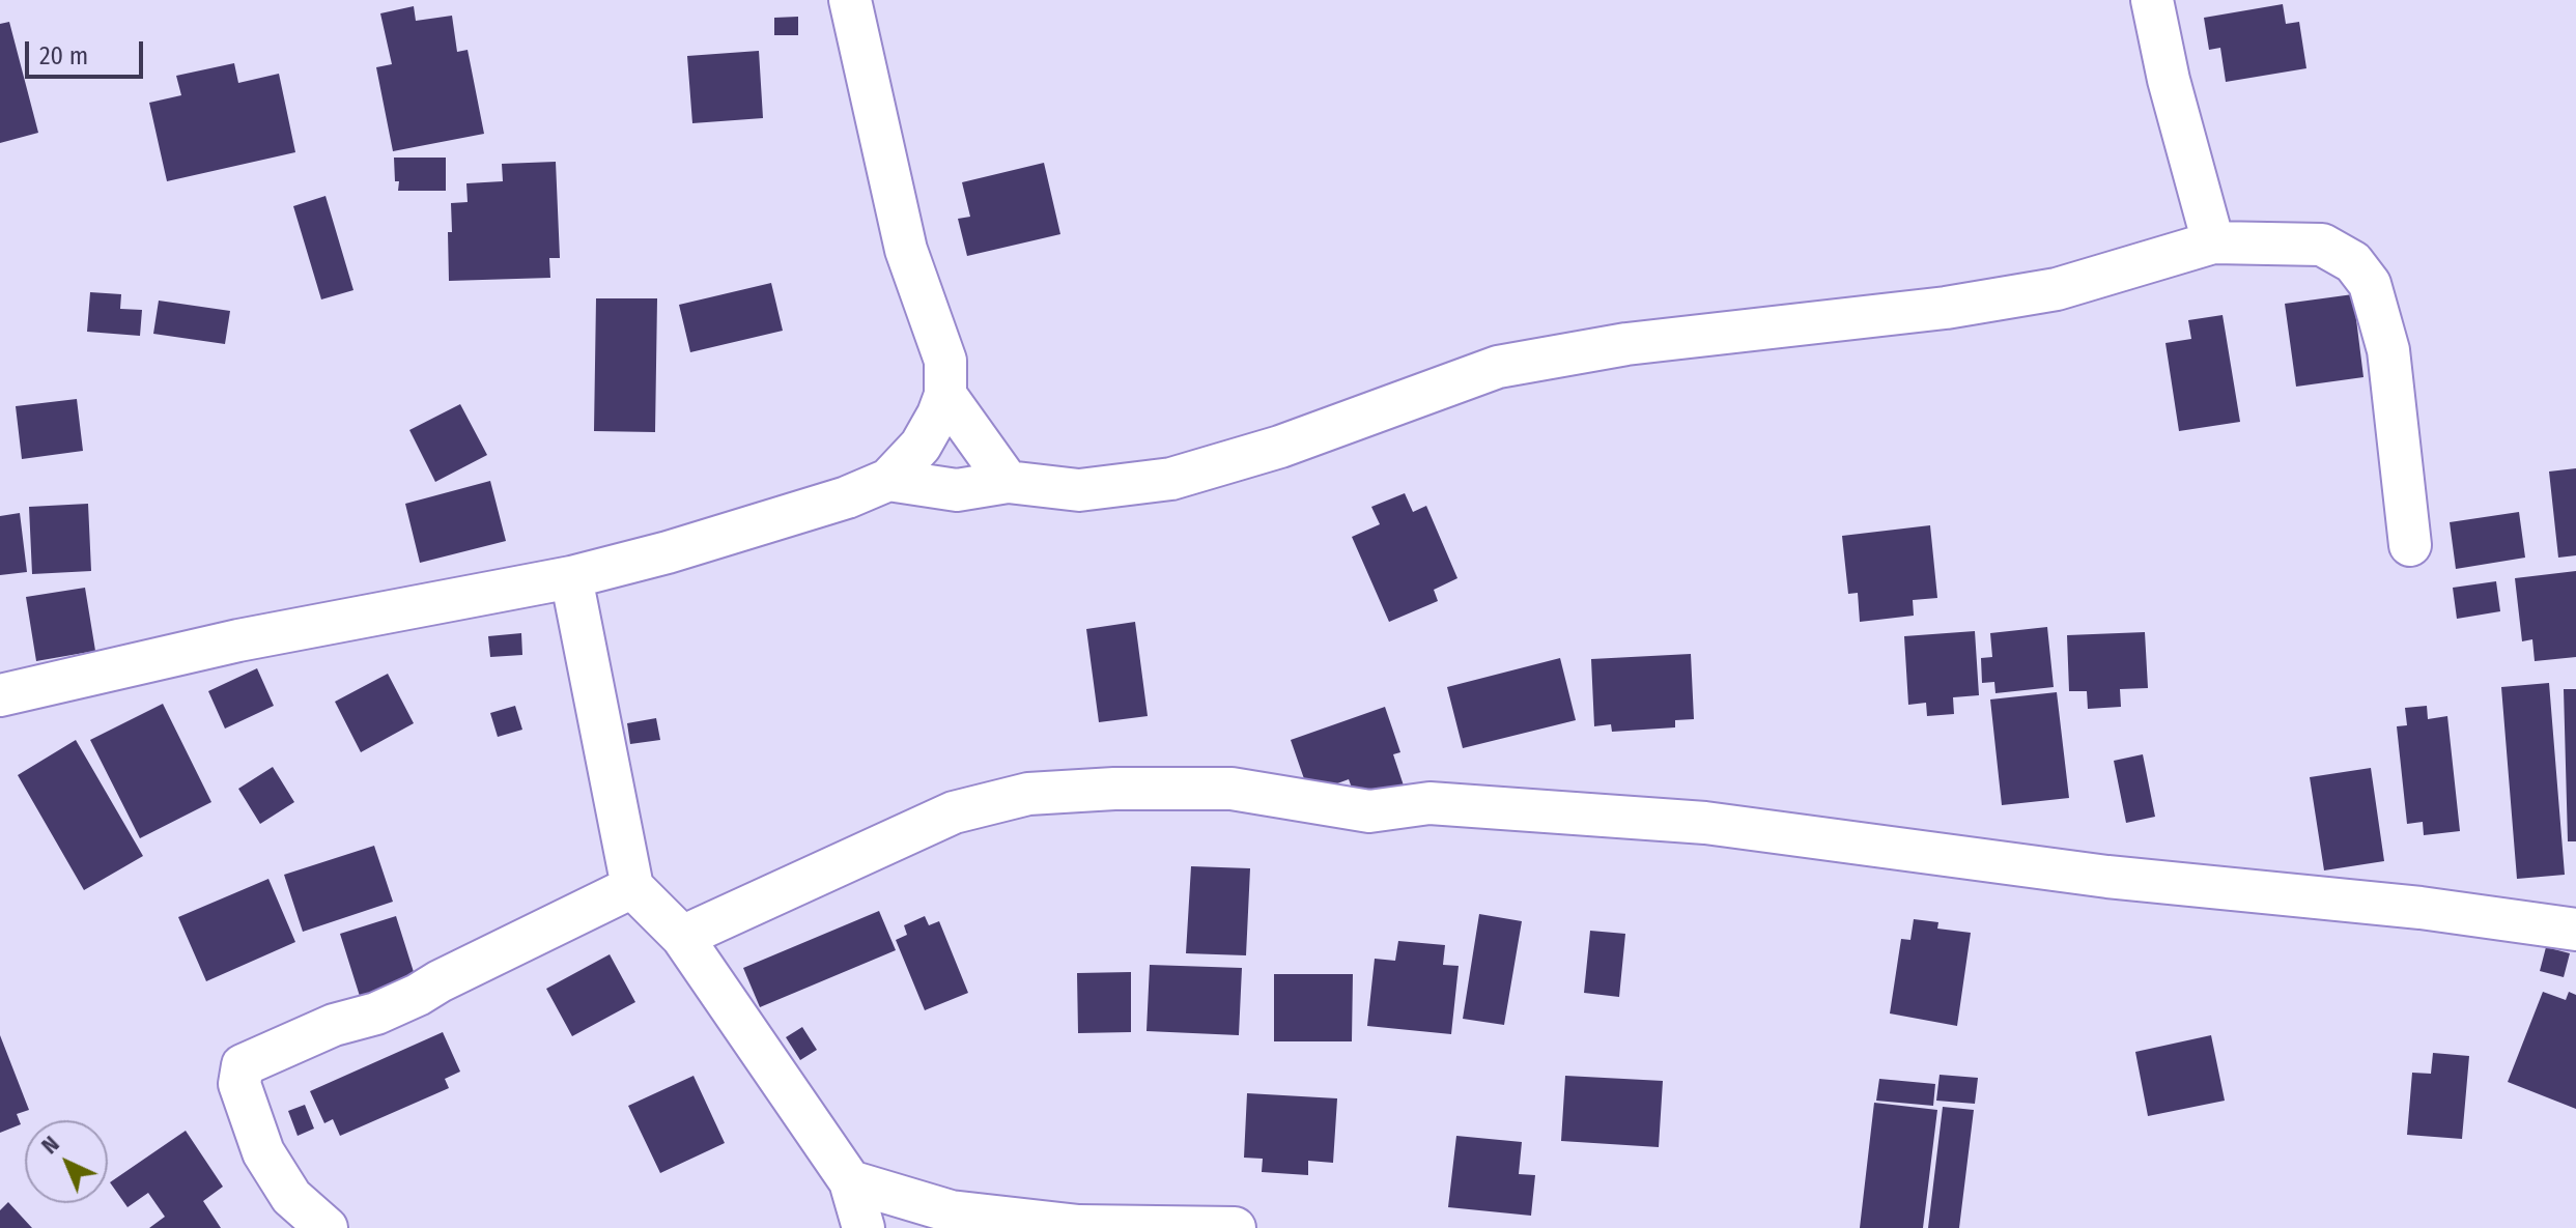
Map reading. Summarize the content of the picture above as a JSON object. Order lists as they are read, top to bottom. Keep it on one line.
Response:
{"scale_bar":"20 m","north":"top left"}
